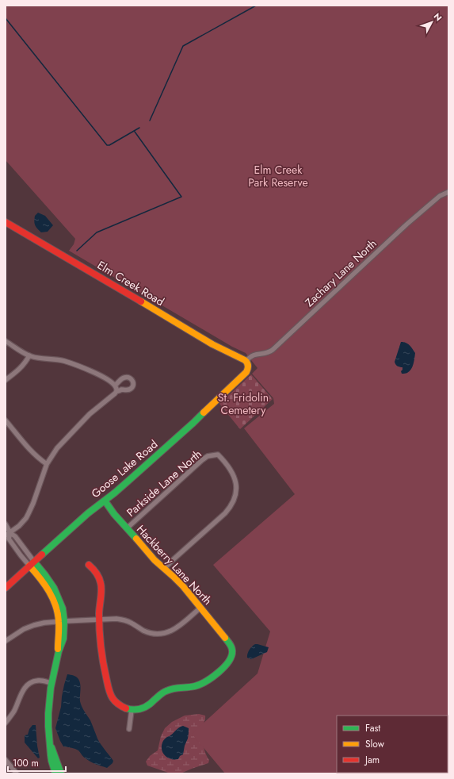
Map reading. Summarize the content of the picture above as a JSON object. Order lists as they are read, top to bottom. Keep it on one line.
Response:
{"streets":{"street":["Zachary Lane North","Elm Creek Road","Goose Lake Road","Parkside Lane North","Hackberry Lane North"]},"crossings":[["Zachary Lane North","Elm Creek Road"],["Zachary Lane North","Goose Lake Road"],["Elm Creek Road","Goose Lake Road"],["Goose Lake Road","Hackberry Lane North"],["Parkside Lane North","Hackberry Lane North"]],"parks":["Elm Creek Park Reserve","St. Fridolin Cemetery"],"legend":["Fast","Slow","Jam"],"scale_bar":"100 m","north":"top right"}
